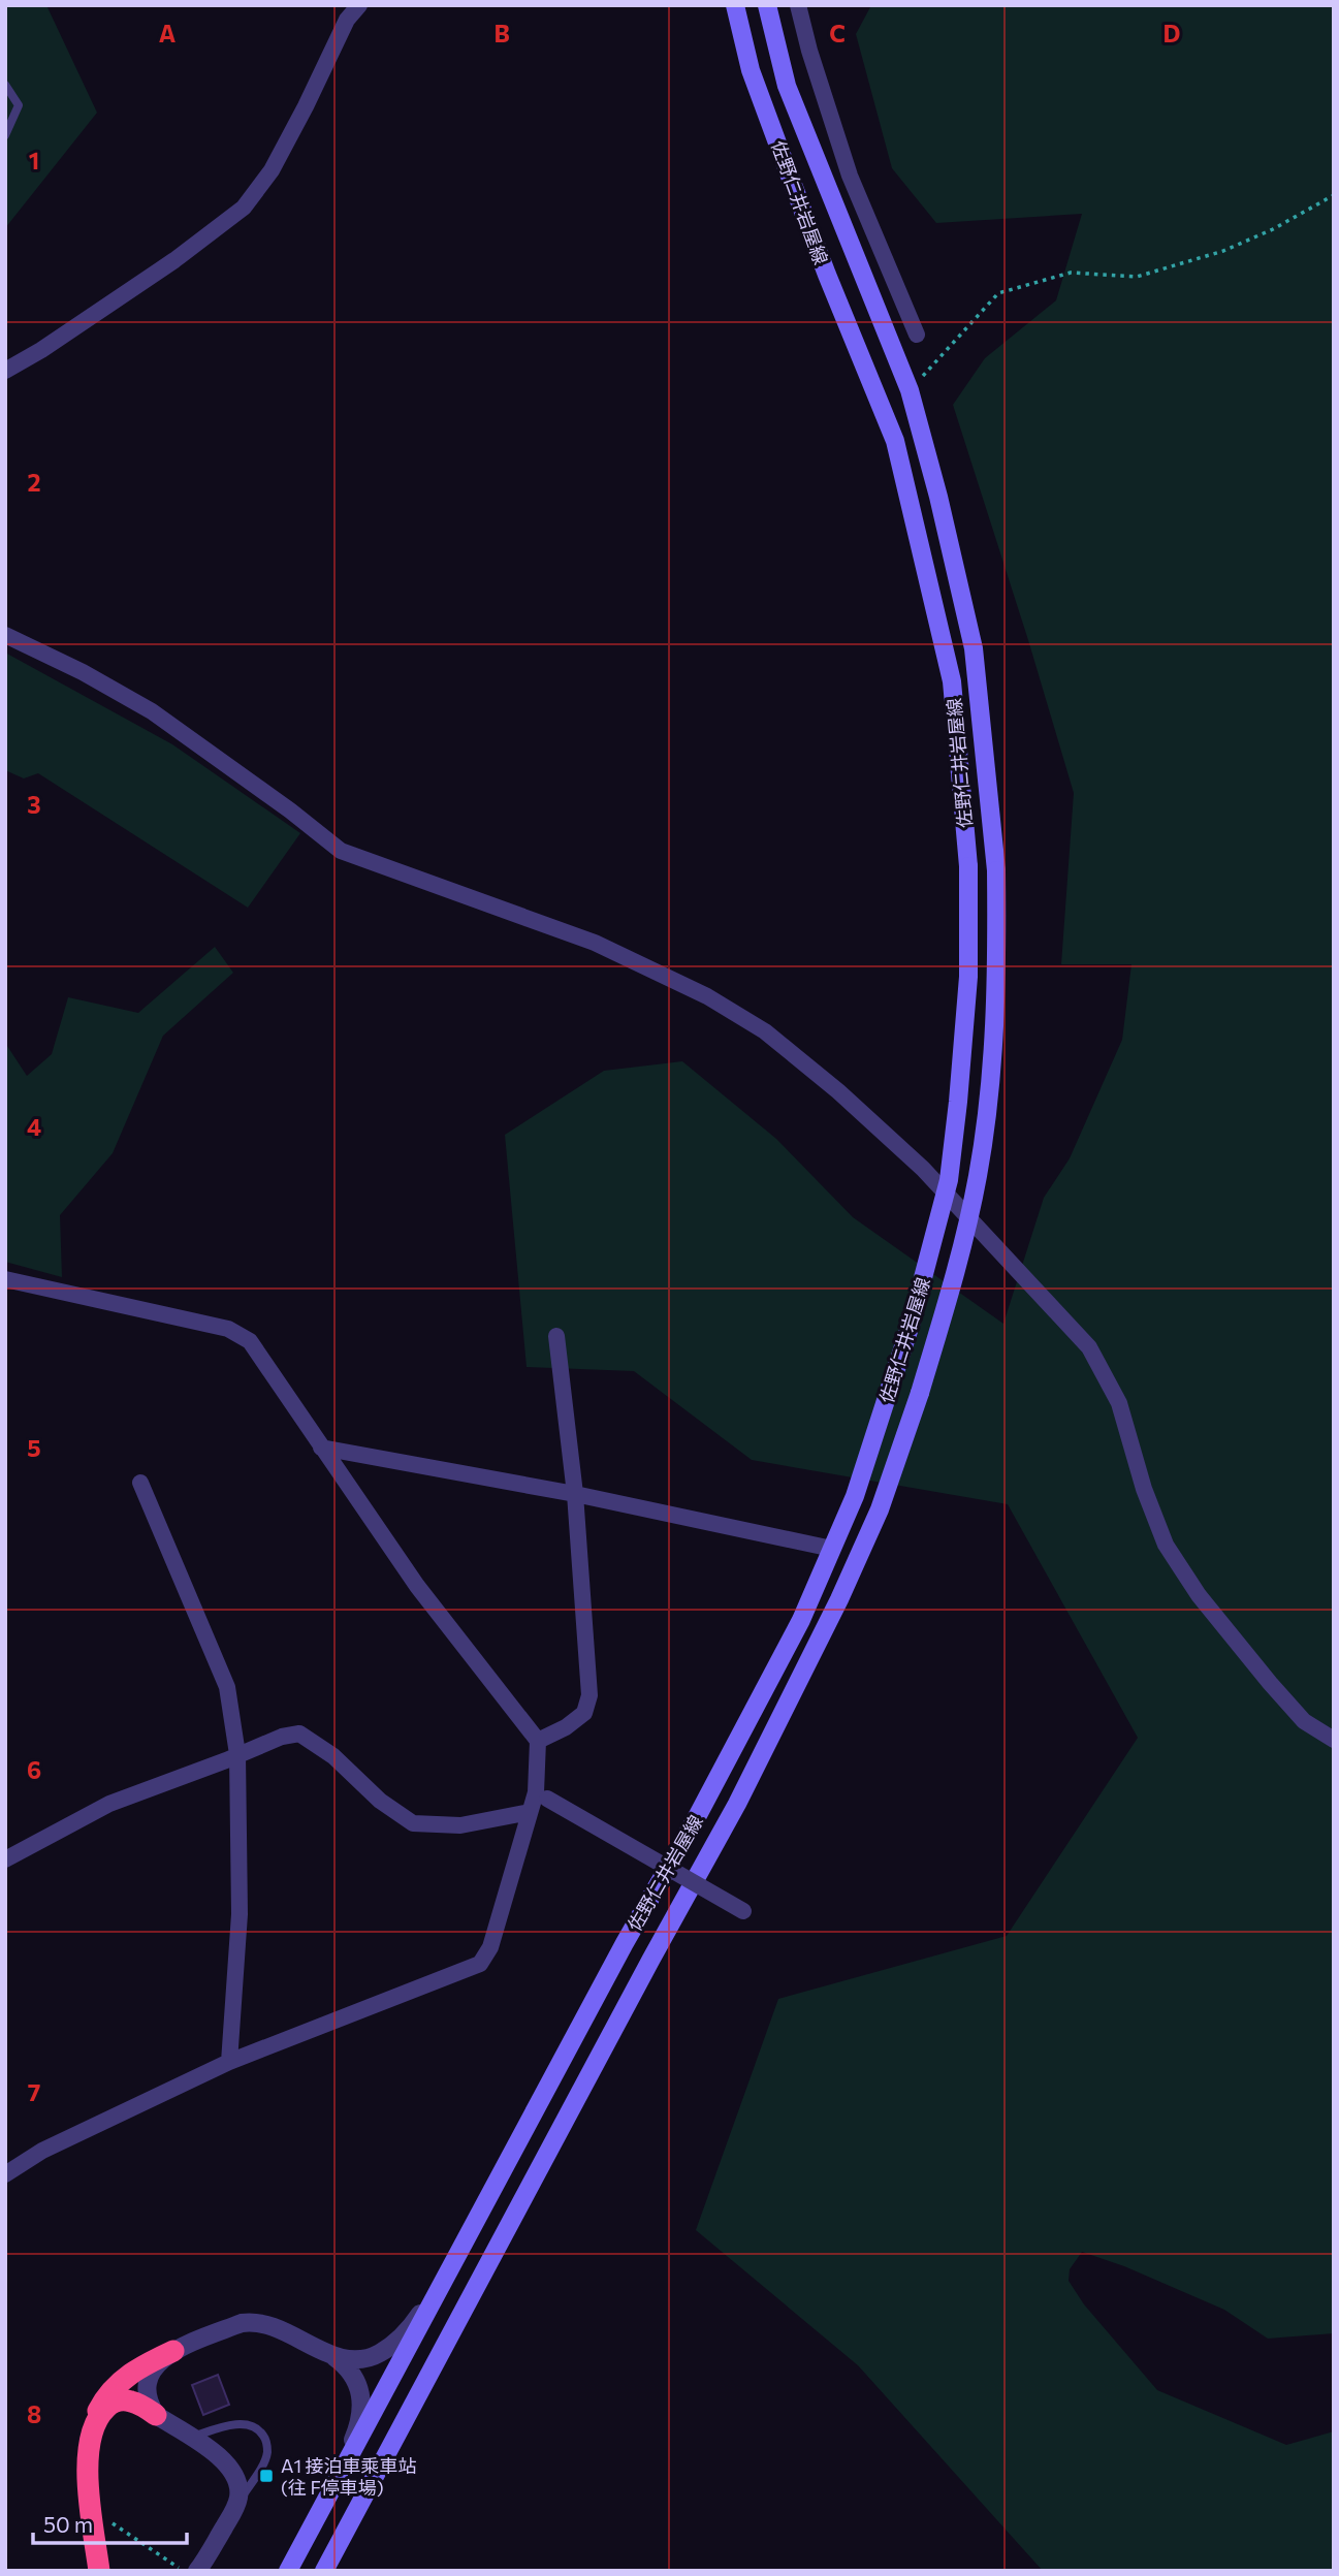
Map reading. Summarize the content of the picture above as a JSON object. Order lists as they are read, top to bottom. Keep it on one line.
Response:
{"streets":{"main road":["佐野仁井岩屋線"]},"places":{"transit":["A1 接泊車乘車站 (往 F停車場)"]},"scale_bar":"50 m","grid":{"columns":["A","B","C","D"],"rows":["1","2","3","4","5","6","7","8"]}}
